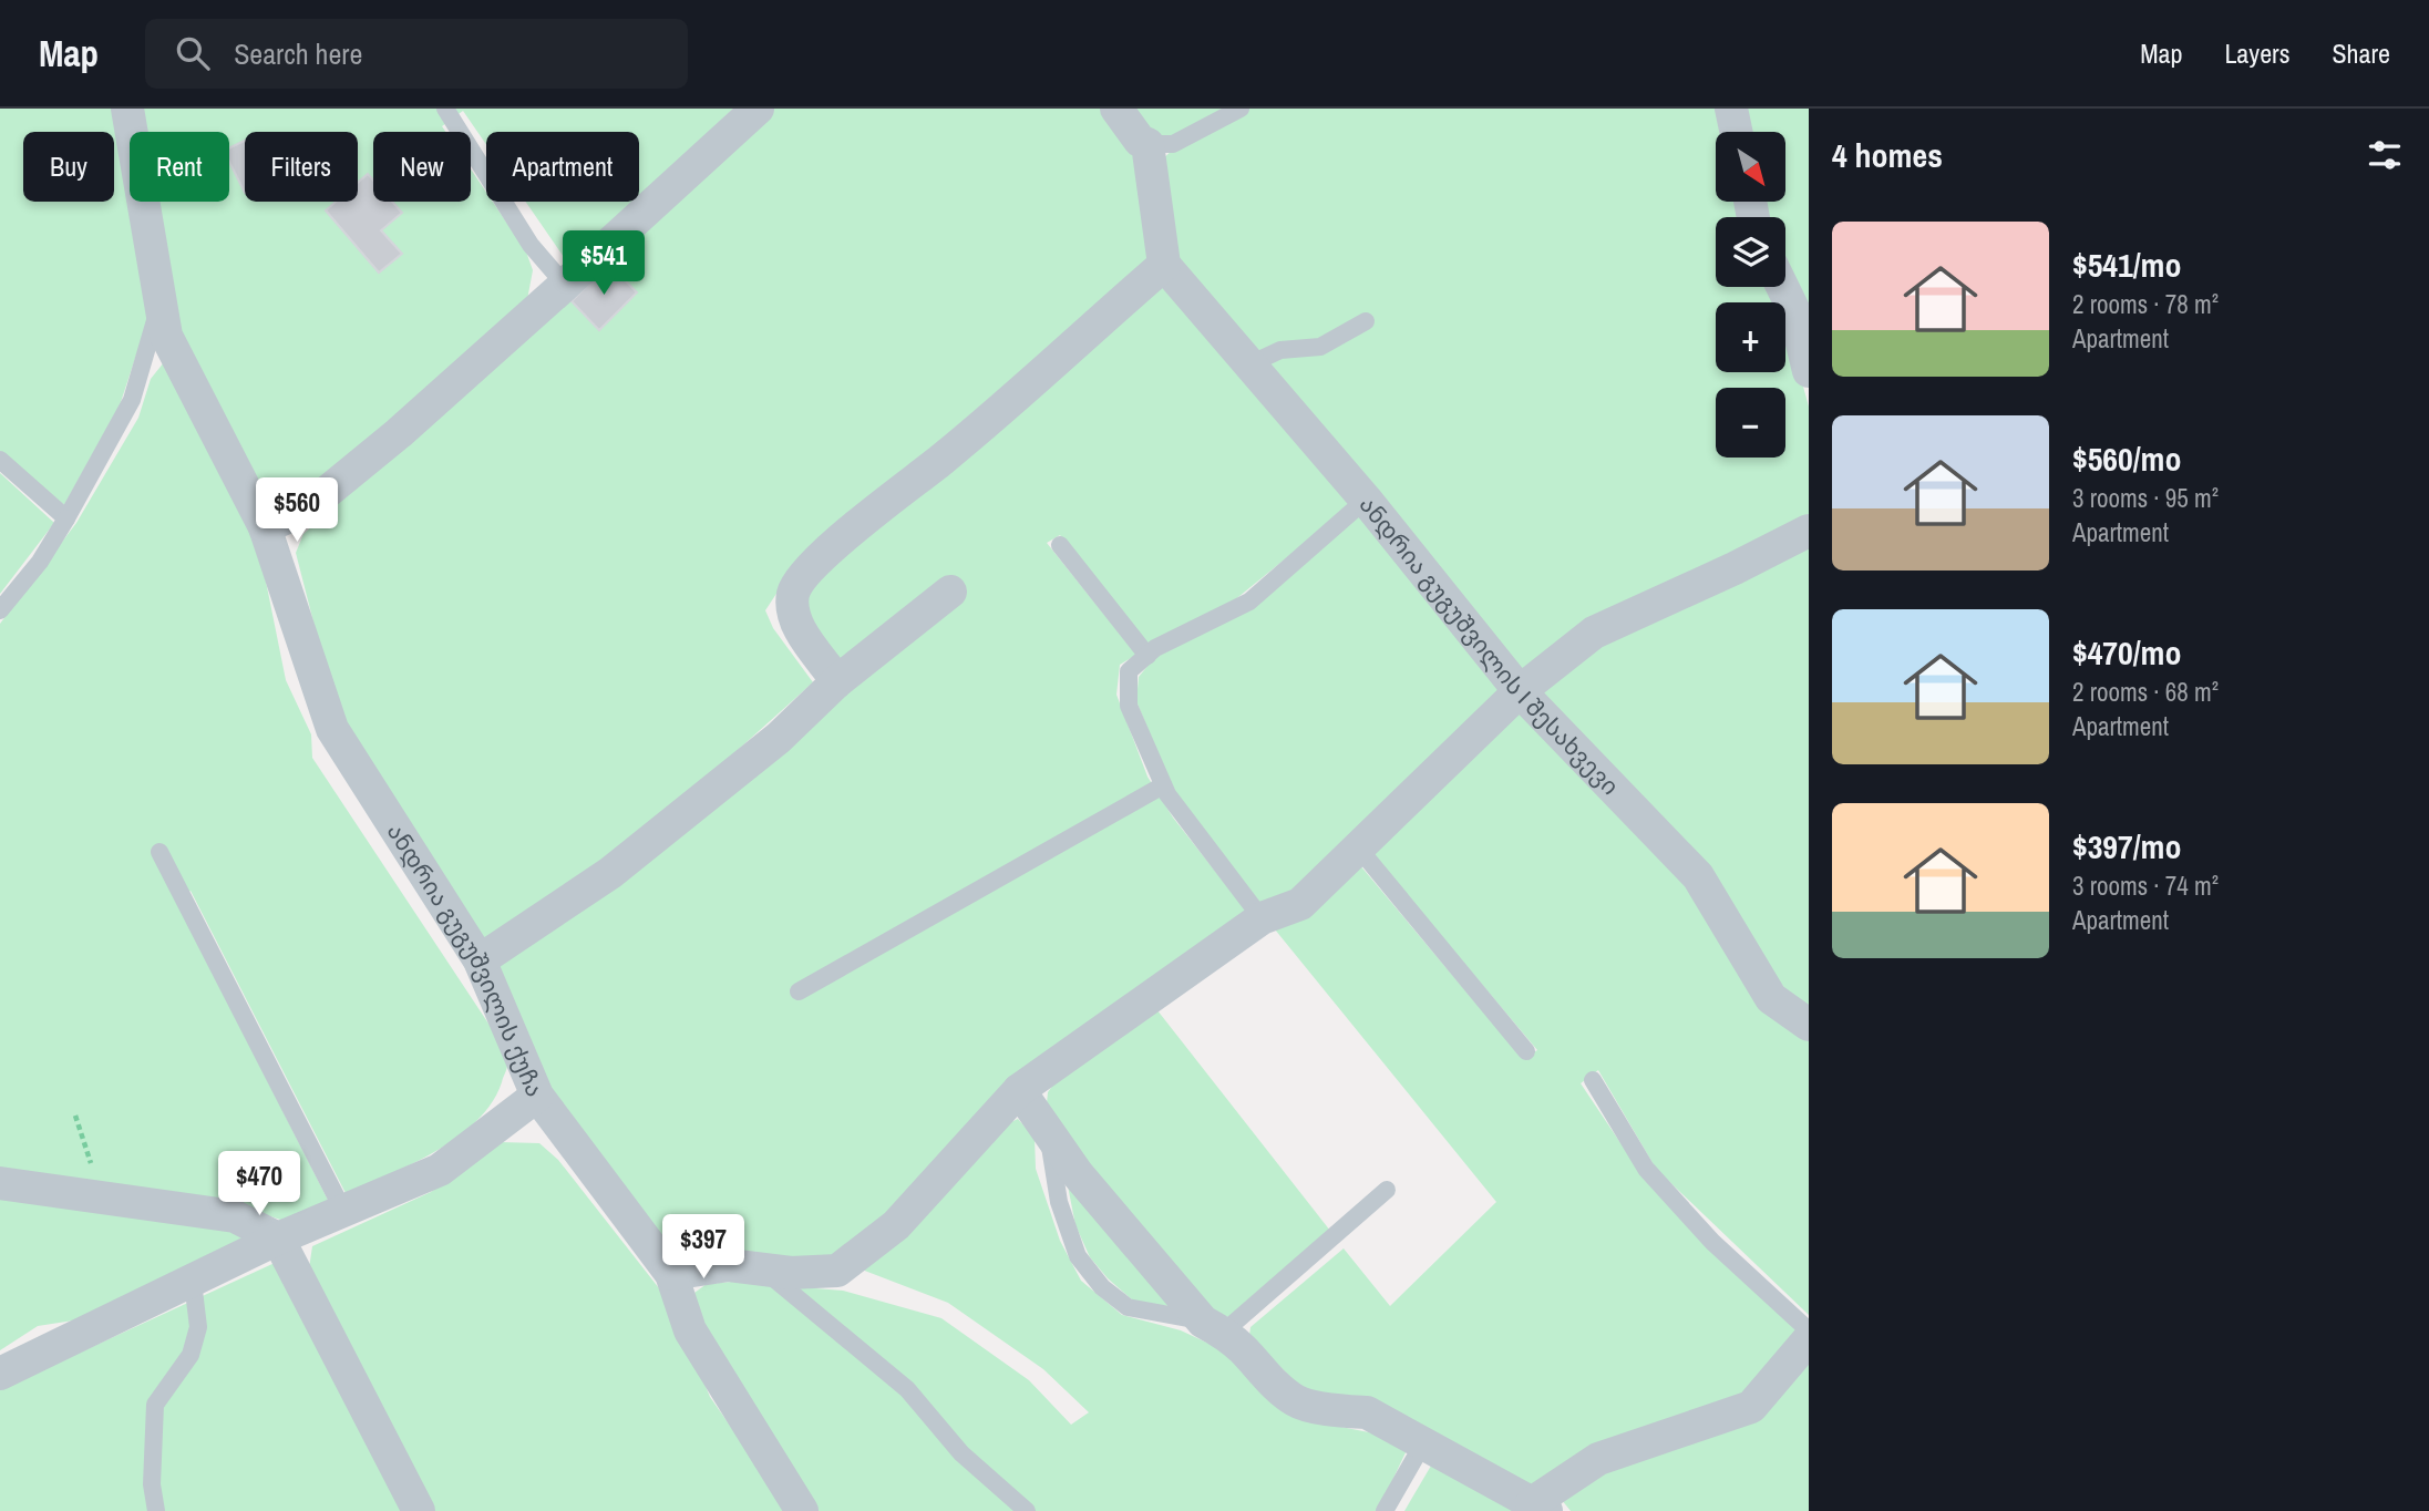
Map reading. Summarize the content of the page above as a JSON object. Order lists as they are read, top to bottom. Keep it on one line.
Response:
{"streets":{"street":["ანდრია გუგუშვილის I შესახვევი","ანდრია გუგუშვილის ქუჩა"]},"north":"bottom right","page":{"header":"Map","search":"Search here","nav":["Map","Layers","Share"],"heading":"4 homes","map_buttons":["+","−"],"chip":["Buy","Rent","Filters","New","Apartment"],"list":[{"name":"$541/mo","note":"2 rooms · 78 m² · Apartment"},{"name":"$560/mo","note":"3 rooms · 95 m² · Apartment"},{"name":"$470/mo","note":"2 rooms · 68 m² · Apartment"},{"name":"$397/mo","note":"3 rooms · 74 m² · Apartment"}],"price":["$541","$560","$470","$397"]}}
